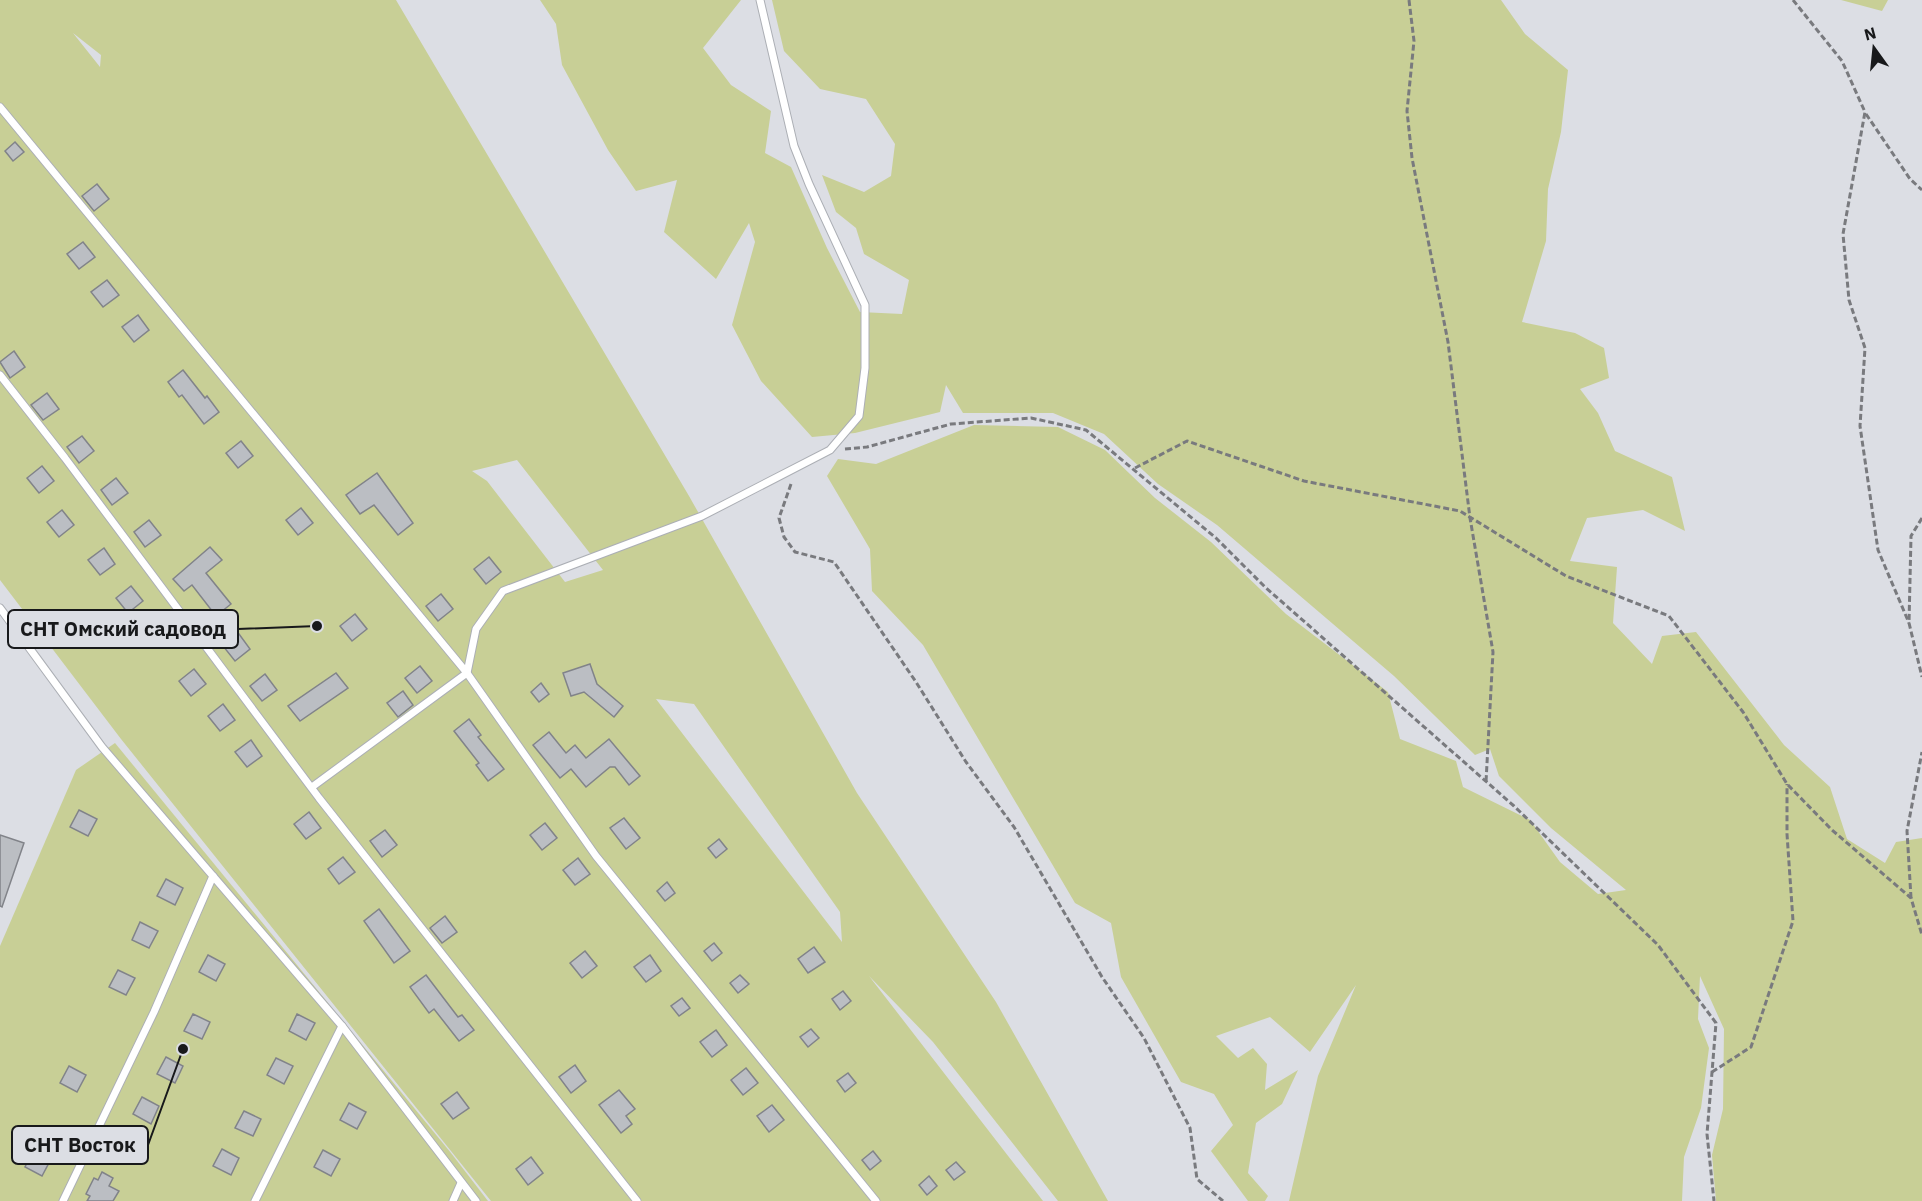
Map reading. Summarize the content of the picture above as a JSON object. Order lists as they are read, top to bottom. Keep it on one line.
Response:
{"places":["СНТ Омский садовод","СНТ Восток"],"north":"top"}
